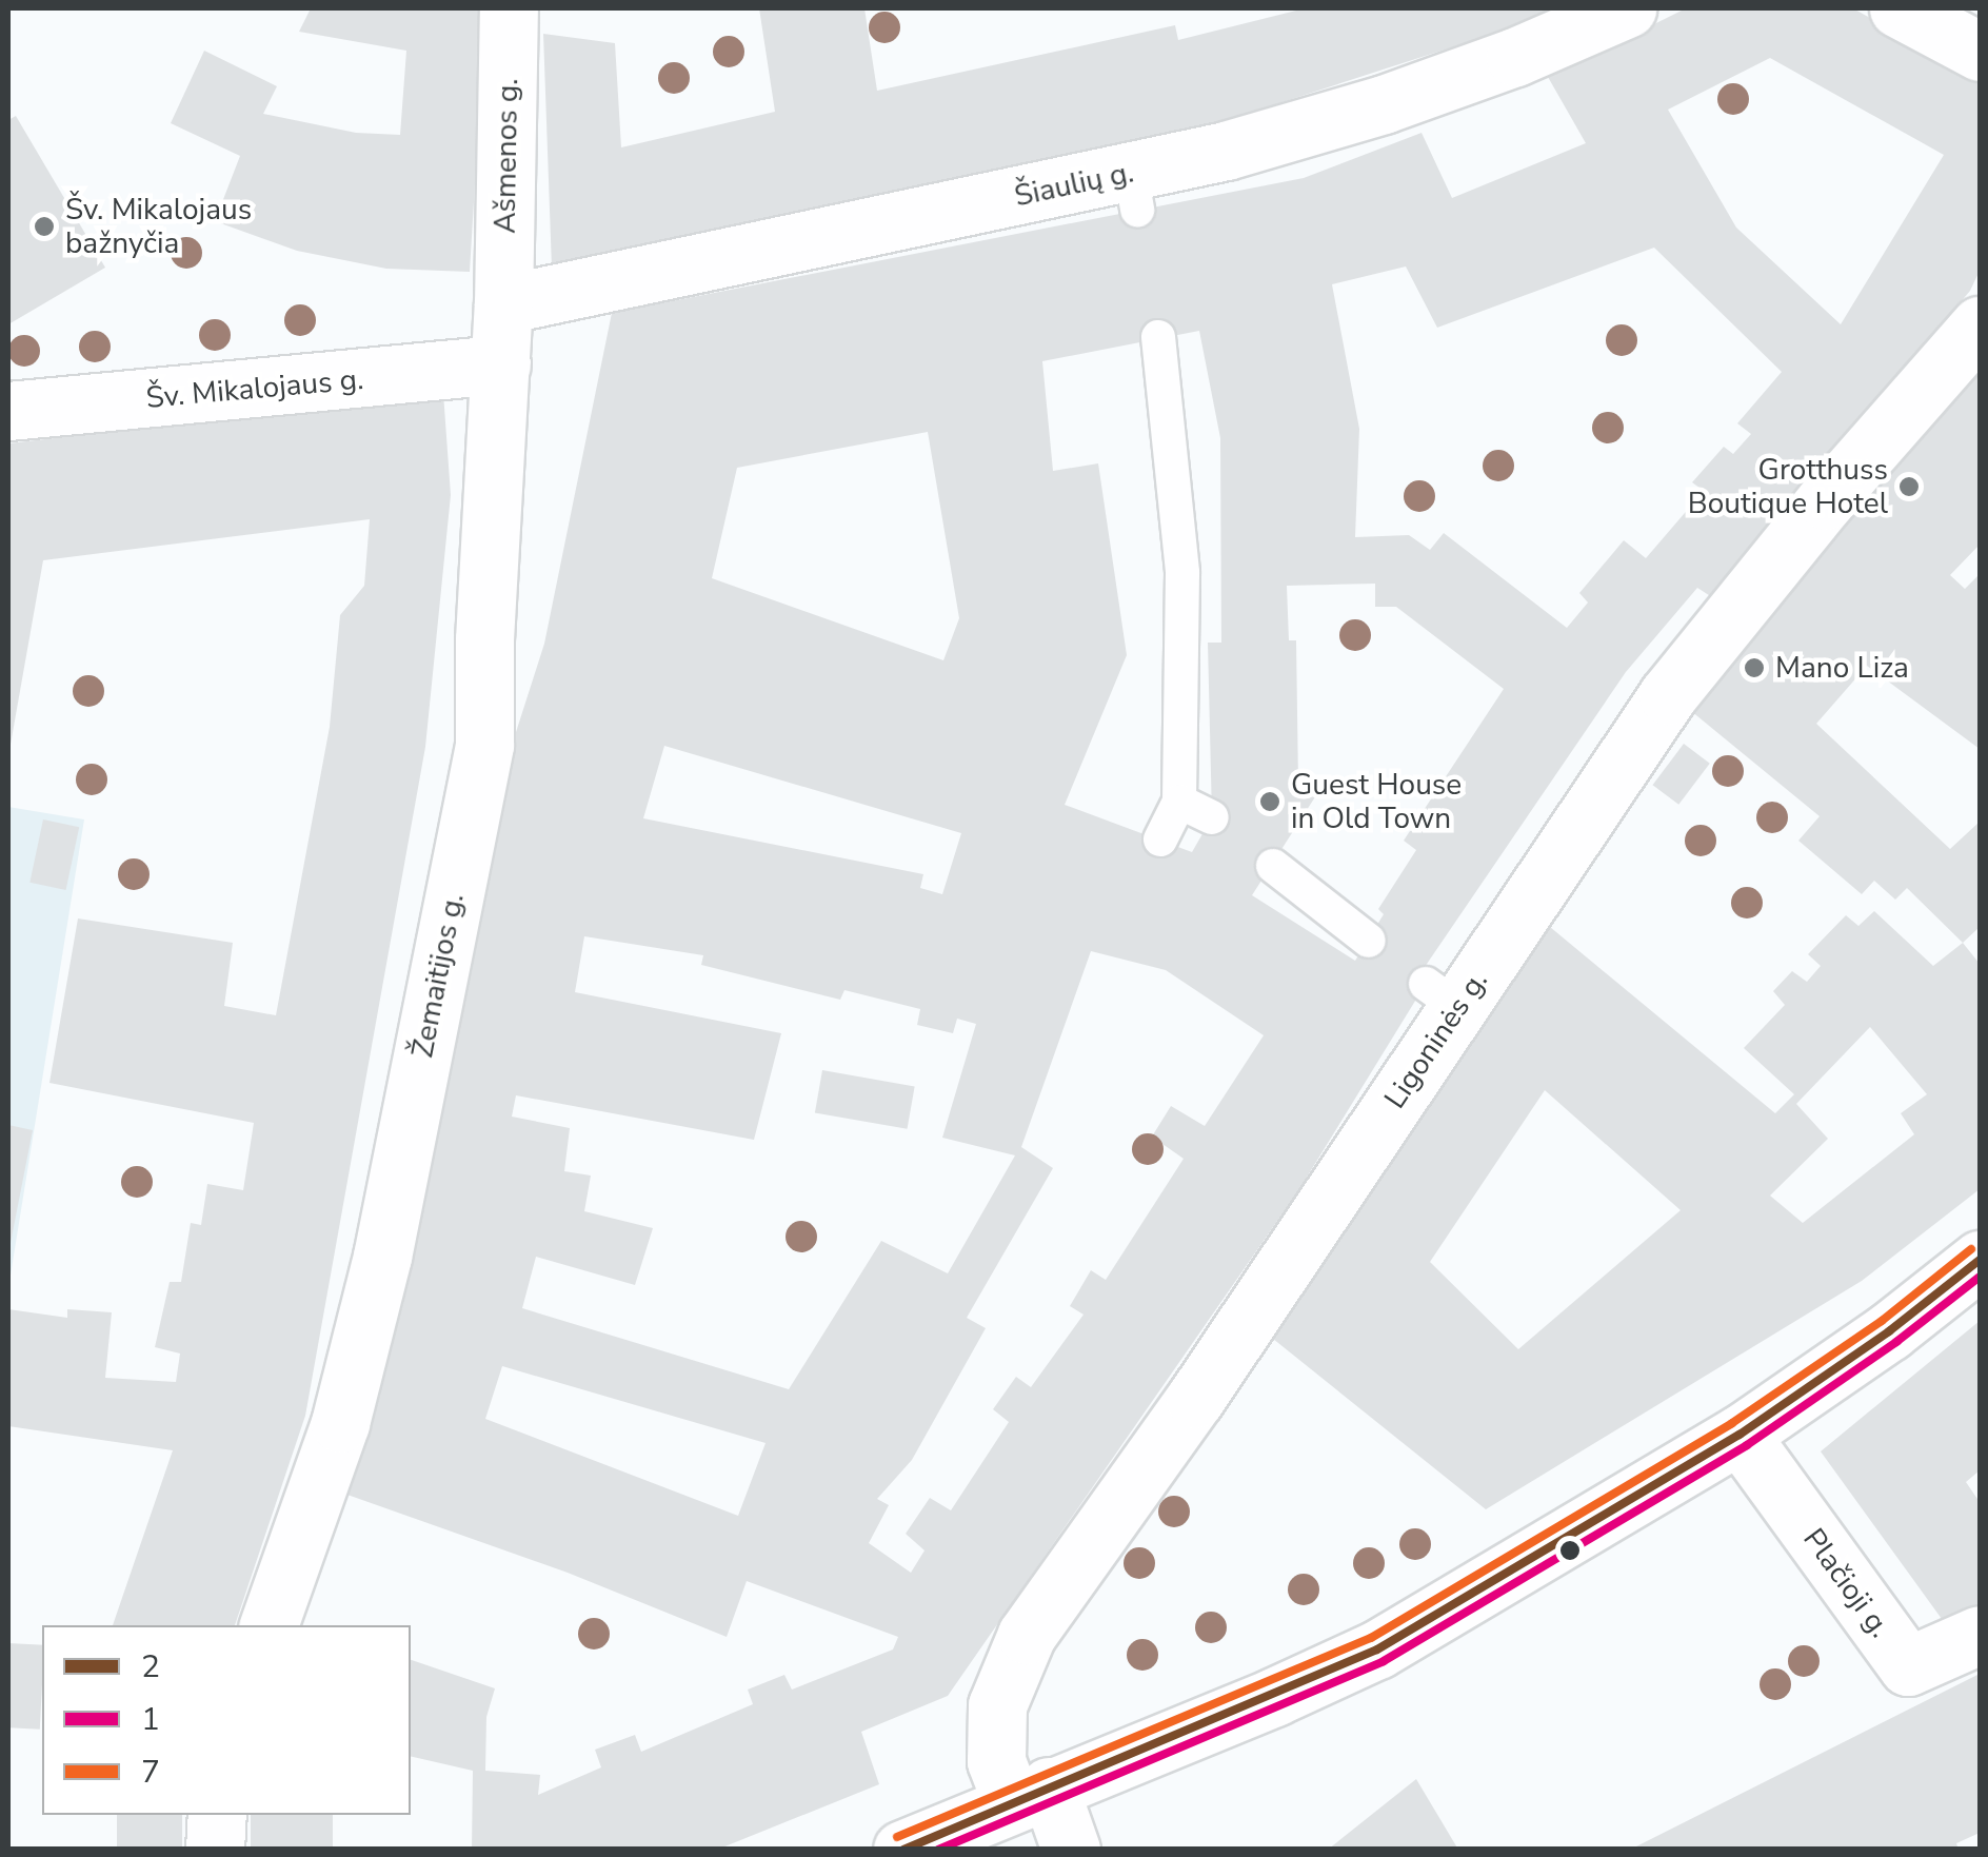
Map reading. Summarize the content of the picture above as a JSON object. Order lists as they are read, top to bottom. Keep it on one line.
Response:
{"streets":{"street":["Ašmenos g.","Šiaulių g.","Šv. Mikalojaus g.","Žemaitijos g.","Ligoninės g.","Plačioji g."]},"crossings":[["Ašmenos g.","Šiaulių g."],["Ašmenos g.","Žemaitijos g."],["Šiaulių g.","Žemaitijos g."],["Šv. Mikalojaus g.","Žemaitijos g."]],"places":["Šv. Mikalojaus bažnyčia","Grotthuss Boutique Hotel","Mano Liza","Guest House in Old Town"],"lines":["transit line 7","transit line 2","transit line 1"],"legend":["2","1","7"]}
